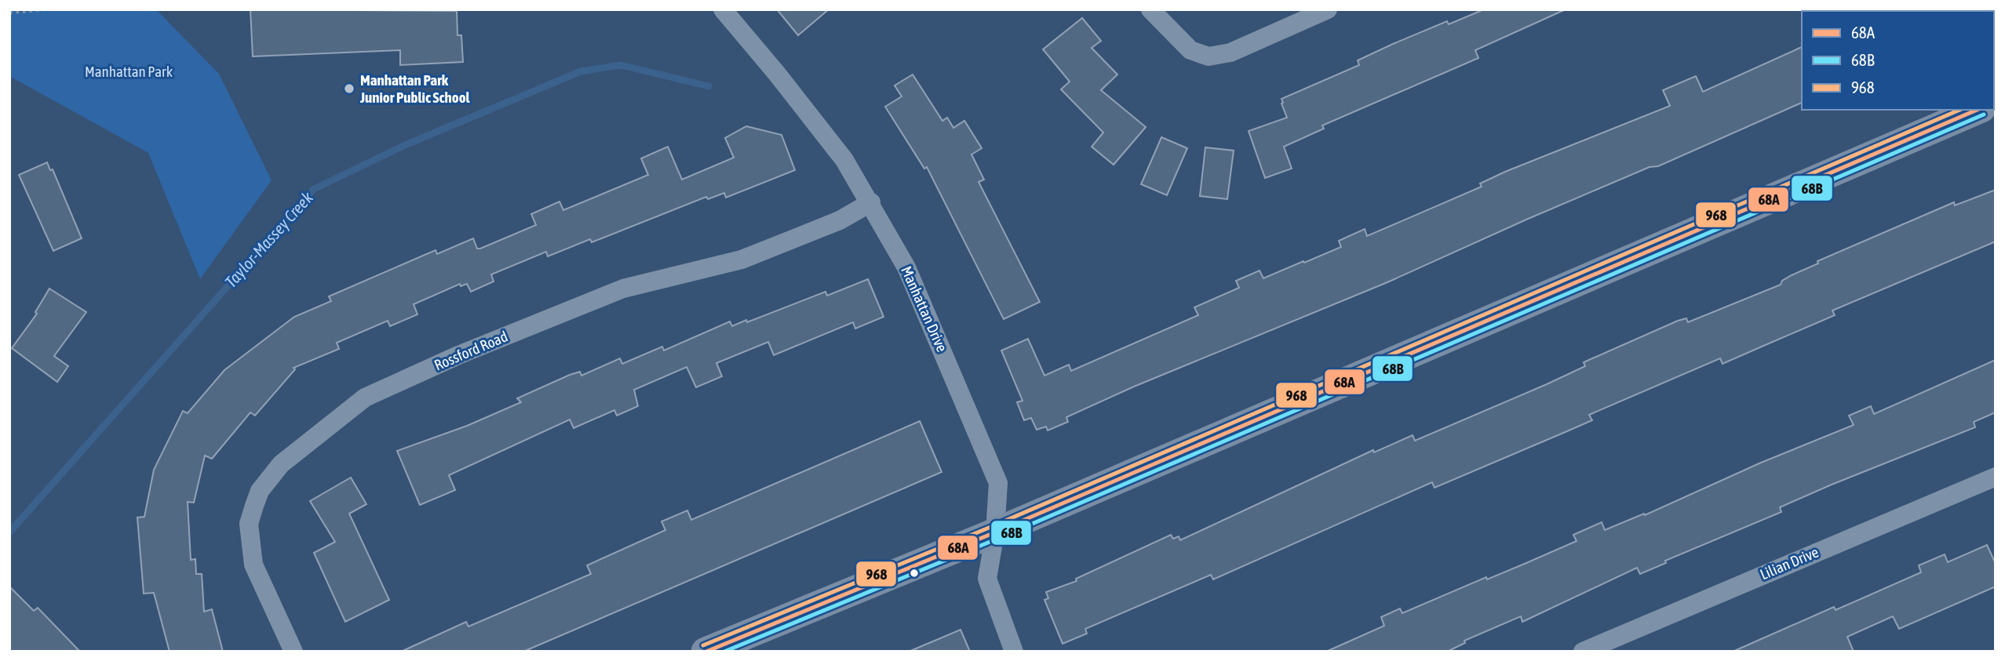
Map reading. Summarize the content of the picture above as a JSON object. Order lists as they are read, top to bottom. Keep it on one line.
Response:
{"streets":{"street":["Manhattan Drive","Rossford Road","Lilian Drive"]},"crossings":[["Manhattan Drive","Rossford Road"]],"water":["Taylor-Massey Creek"],"parks":["Manhattan Park"],"places":["Manhattan Park Junior Public School"],"lines":["transit line 68A","transit line 968","transit line 68B"],"legend":["68A","68B","968"]}
